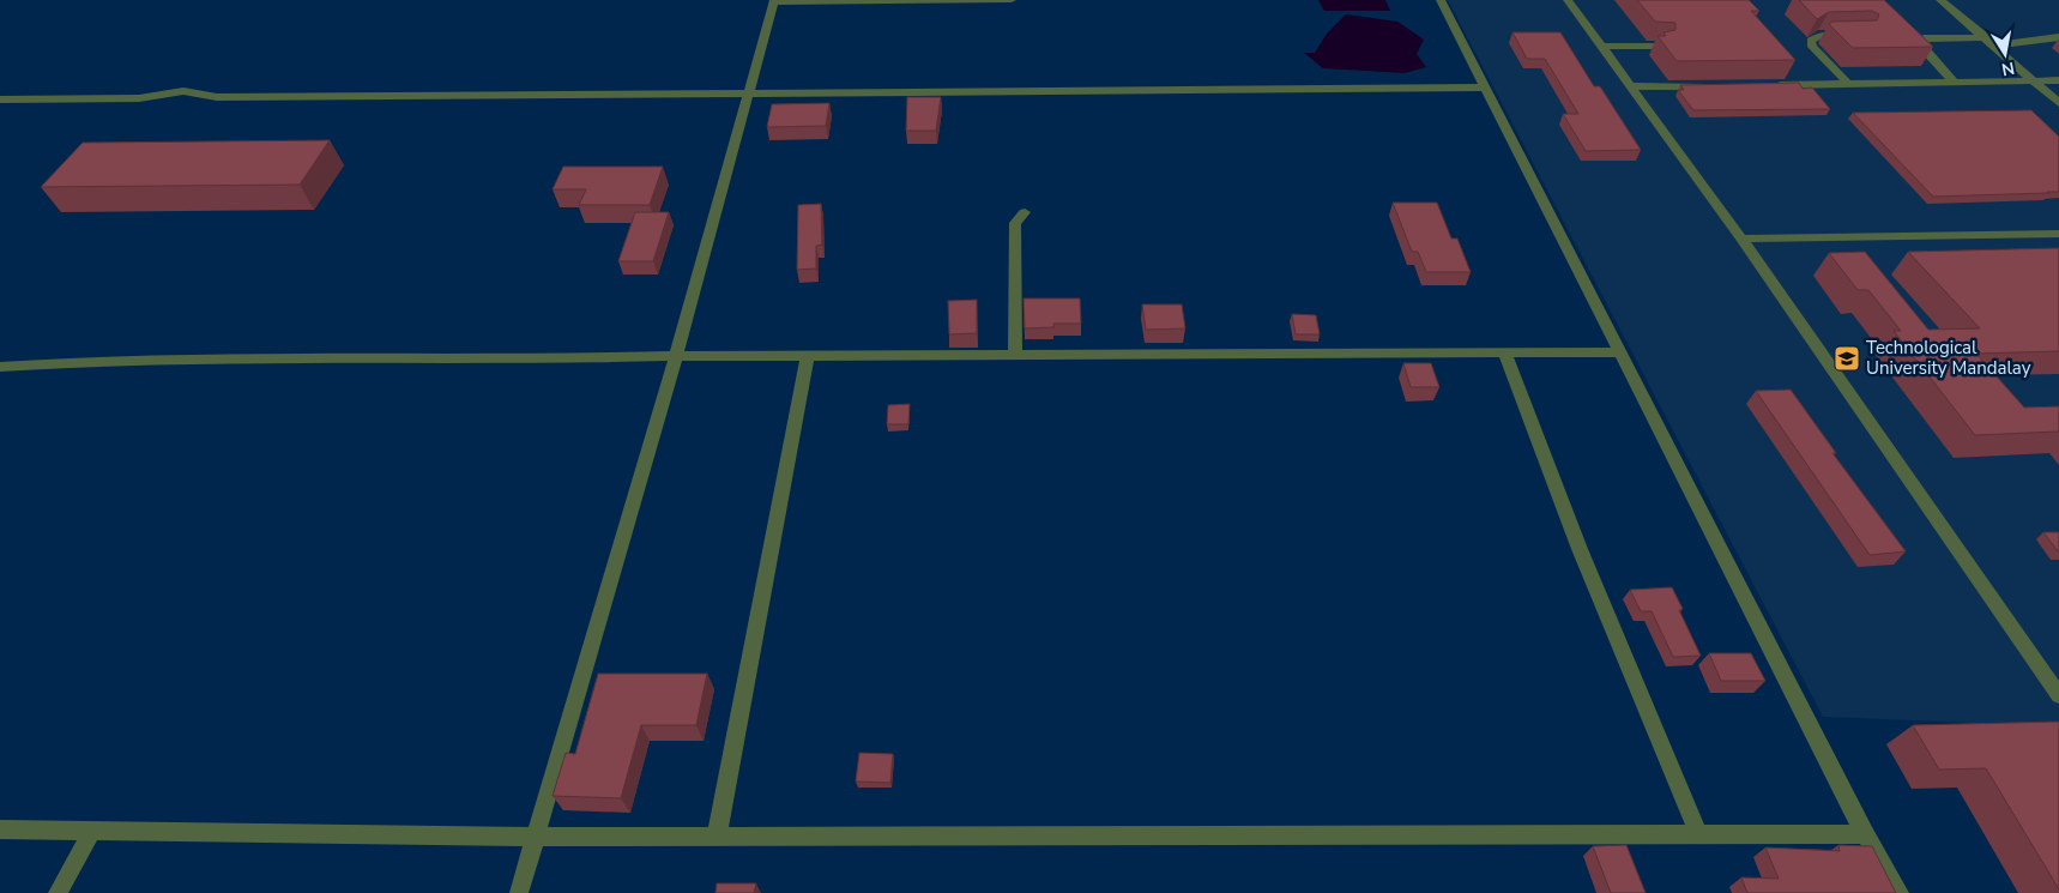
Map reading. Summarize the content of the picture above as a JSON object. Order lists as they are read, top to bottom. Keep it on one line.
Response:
{"places":{"school or university":["Technological University Mandalay"]},"north":"bottom"}
